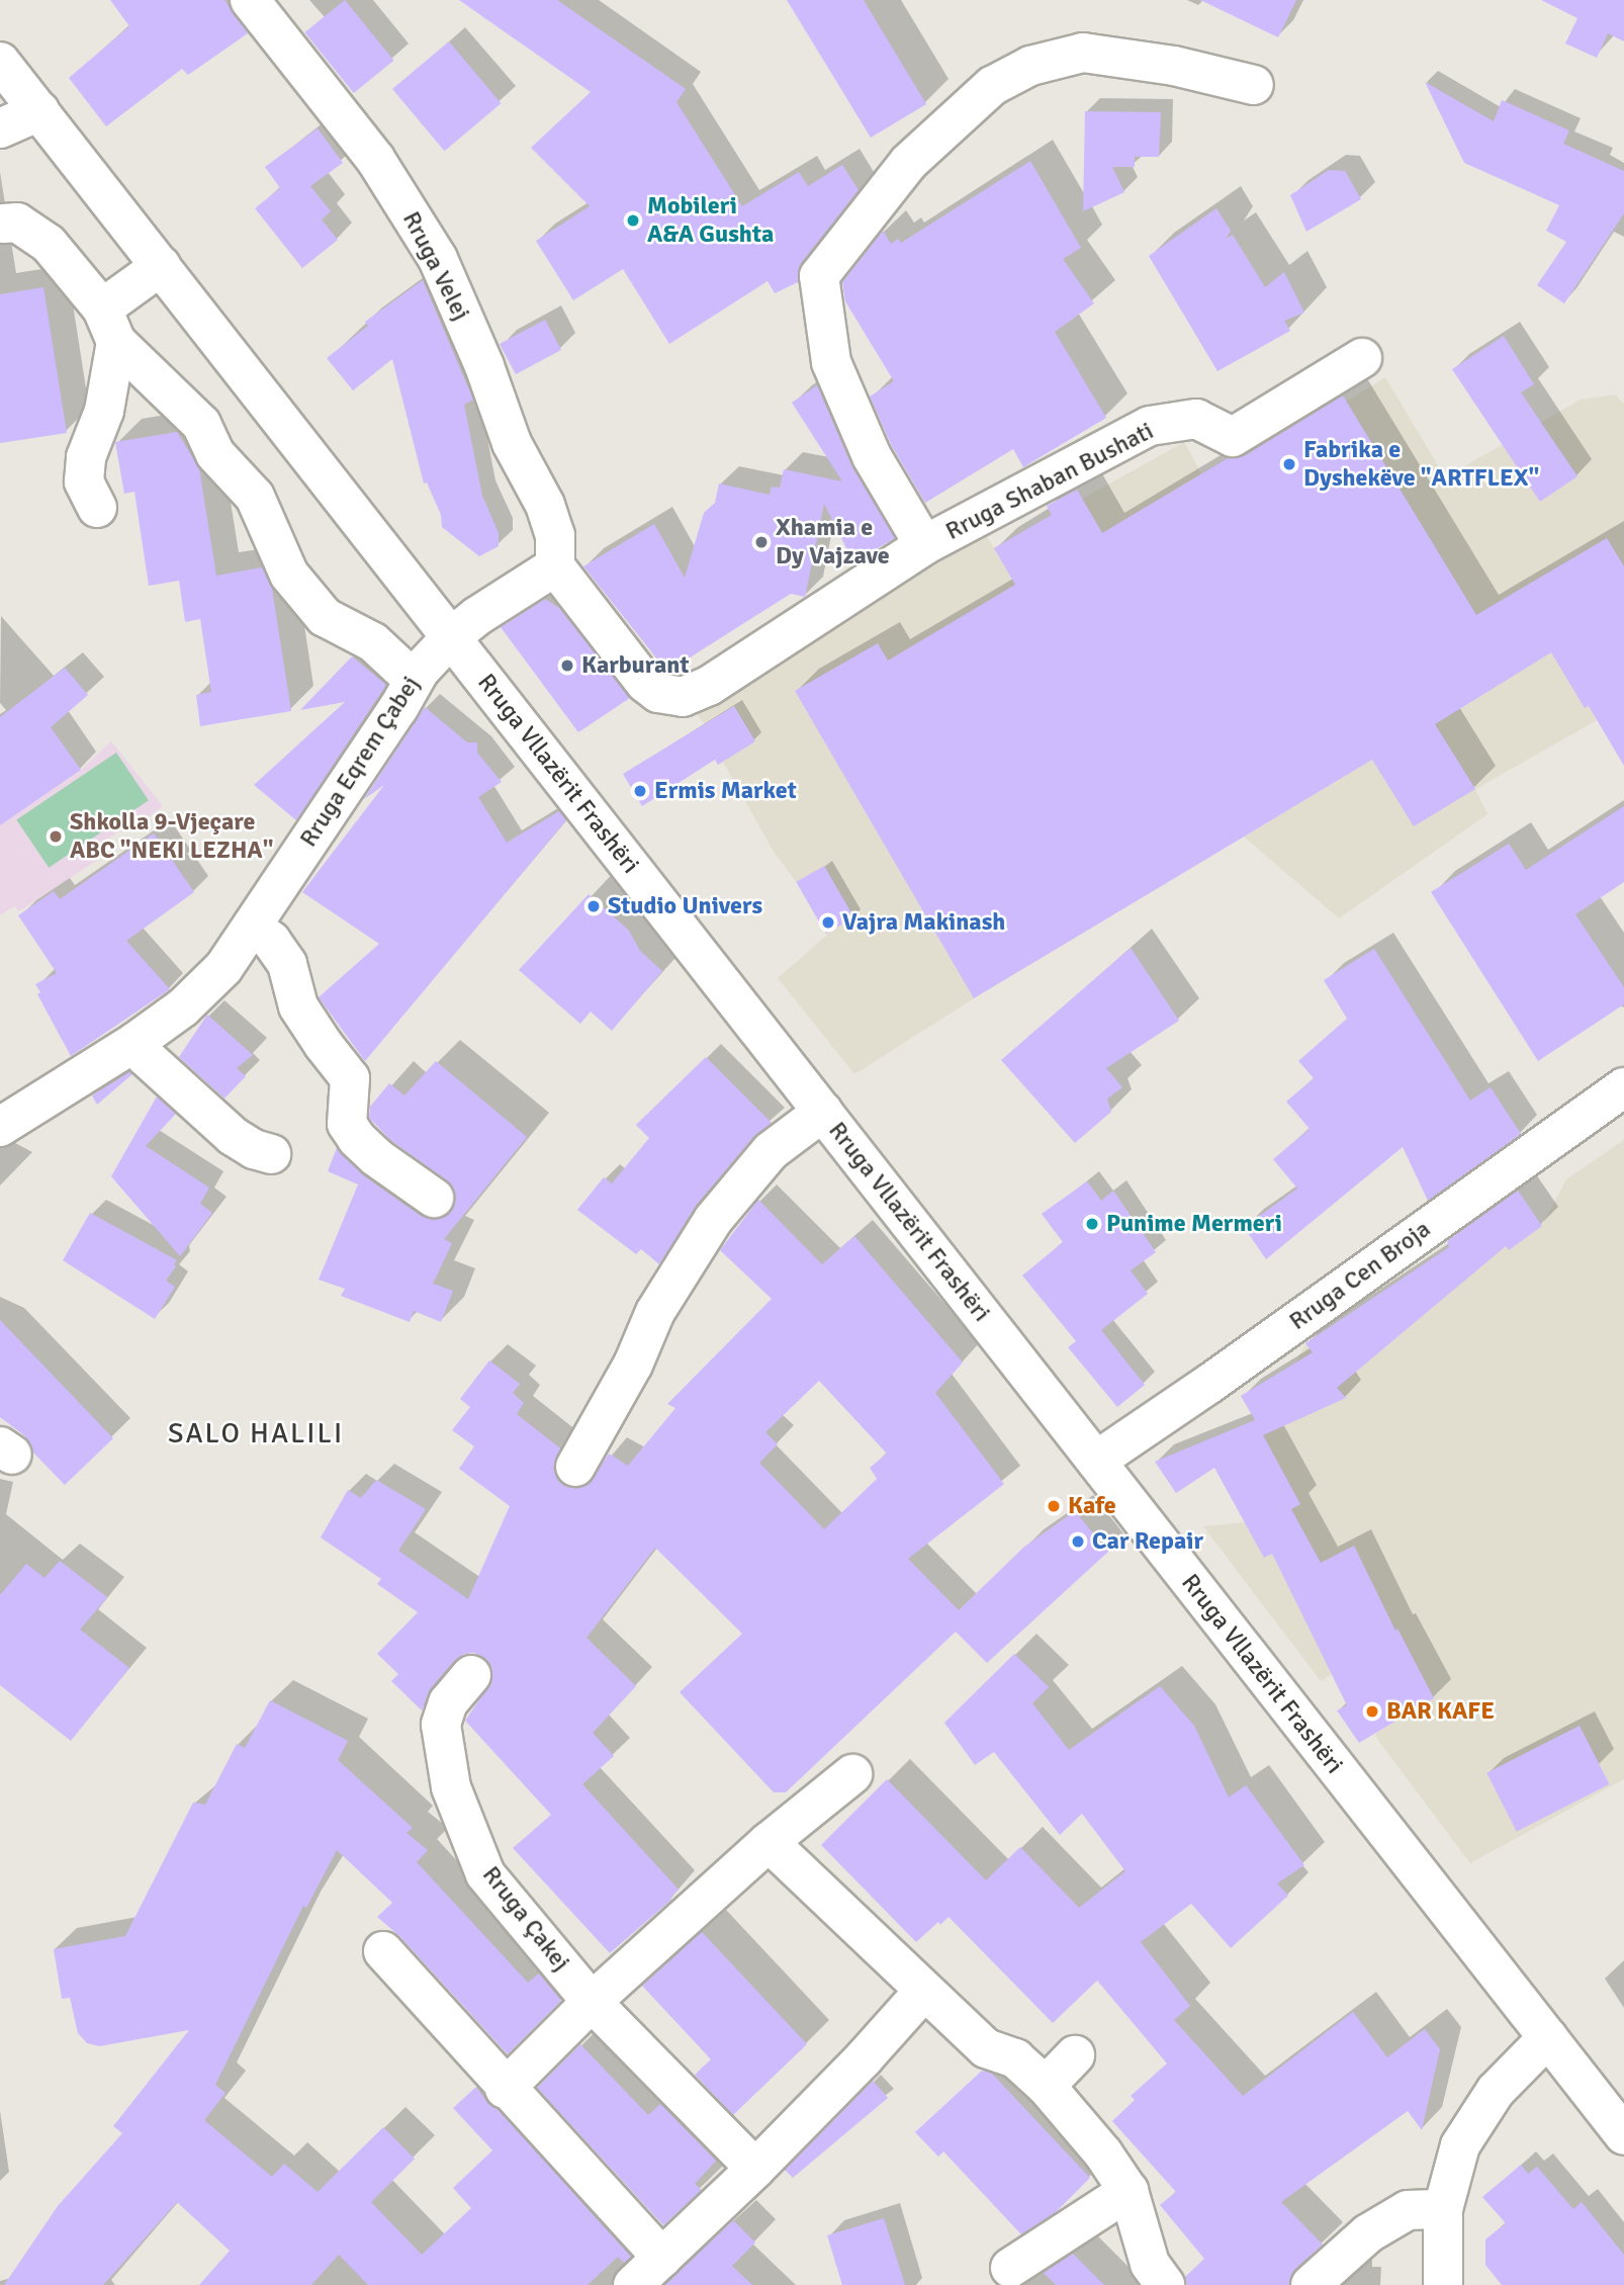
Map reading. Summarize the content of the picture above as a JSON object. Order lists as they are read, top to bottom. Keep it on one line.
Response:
{"streets":{"street":["Rruga Velej","Rruga Shaban Bushati","Rruga Eqrem Çabej","Rruga Vllazërit Frashëri","Rruga Cen Broja","Rruga Çakej"]},"crossings":[["Rruga Velej","Rruga Shaban Bushati"],["Rruga Eqrem Çabej","Rruga Vllazërit Frashëri"],["Rruga Vllazërit Frashëri","Rruga Cen Broja"]],"districts":["SALO HALILI"],"places":["Mobileri A&A Gushta","Fabrika e Dyshekëve \"ARTFLEX\"","Xhamia e Dy Vajzave","Karburant","Ermis Market","Shkolla 9-Vjeçare ABC \"NEKI LEZHA\"","Studio Univers","Vajra Makinash","Punime Mermeri","Kafe","Car Repair","BAR KAFE"]}
